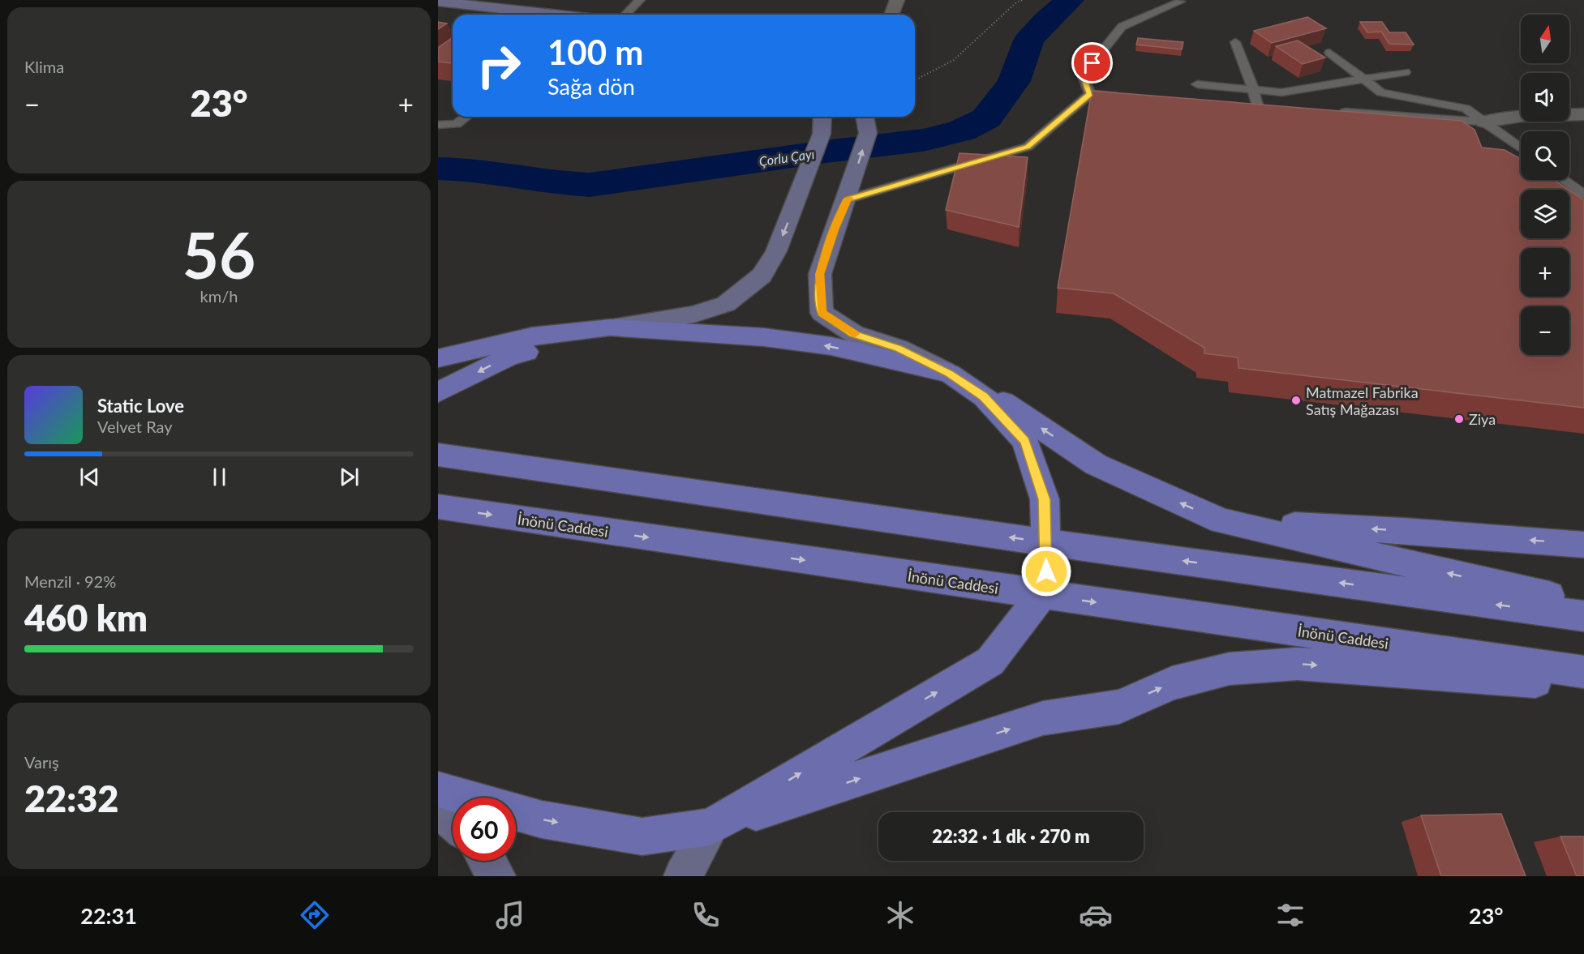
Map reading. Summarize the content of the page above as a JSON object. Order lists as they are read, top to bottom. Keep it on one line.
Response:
{"streets":{"main road":["İnönü Caddesi"]},"water":["Çorlu Çayı"],"places":["Matmazel Fabrika Satış Mağazası","Ziya"],"north":"top","page":{"tile":["Klima",["56","km/h"],["Menzil · 92%","460 km"],["Varış","22:32"]],"map_buttons":["+","−"],"turn":["100 m","Sağa dön"],"heat":["−","23°","+"],"song":["Static Love","Velvet Ray"],"limit":"60","trip":"22:32 · 1 dk · 270 m","tabs":["22:31","23°"]}}
